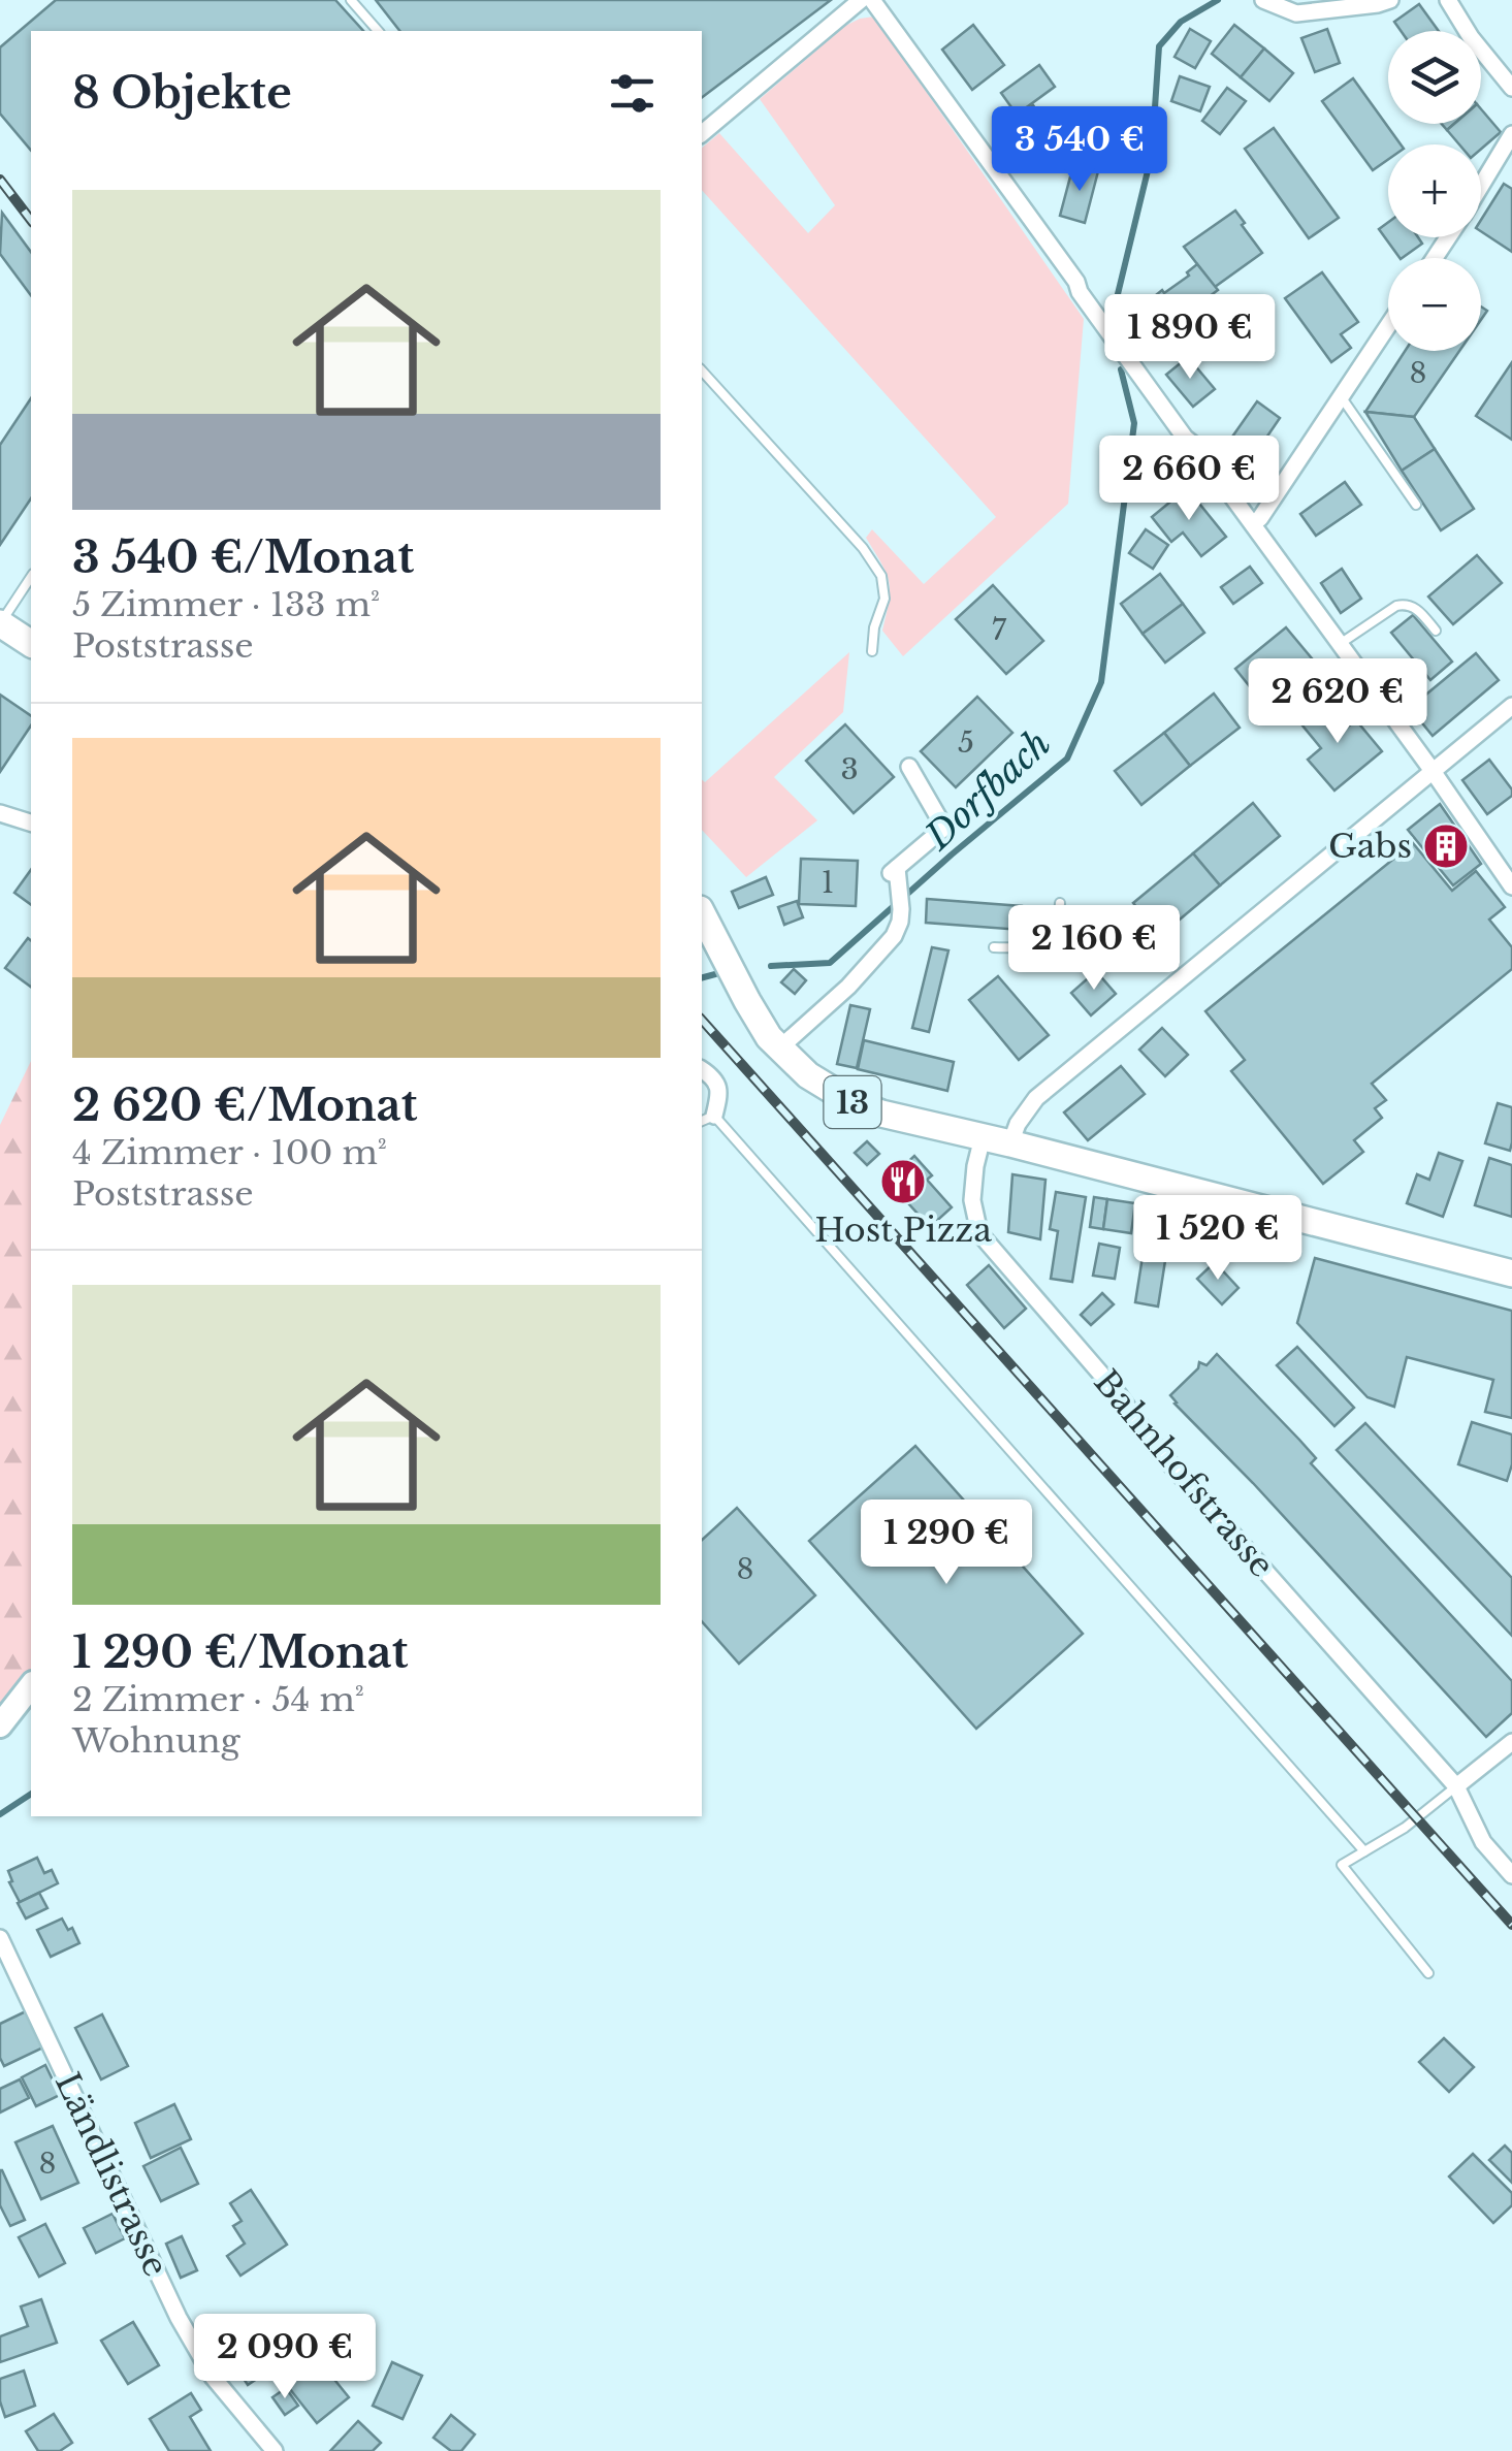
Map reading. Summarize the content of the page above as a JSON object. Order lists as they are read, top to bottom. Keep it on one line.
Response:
{"streets":{"main road":["13"],"street":["Bahnhofstrasse","Ländlistrasse"]},"crossings":[["13","Bahnhofstrasse"]],"water":["Dorfbach"],"places":{"building":["Gabs"],"restaurant":["Host Pizza"]},"house_numbers":["8","7","5","3","1","8","8"],"page":{"map_buttons":["+","−"],"heading":"8 Objekte","price":["3 540 €","1 890 €","2 660 €","2 620 €","2 160 €","1 520 €","1 290 €","2 090 €"],"list":[{"name":"3 540 €/Monat","note":"5 Zimmer · 133 m² · Poststrasse"},{"name":"2 620 €/Monat","note":"4 Zimmer · 100 m² · Poststrasse"},{"name":"1 290 €/Monat","note":"2 Zimmer · 54 m² · Wohnung"}]}}
